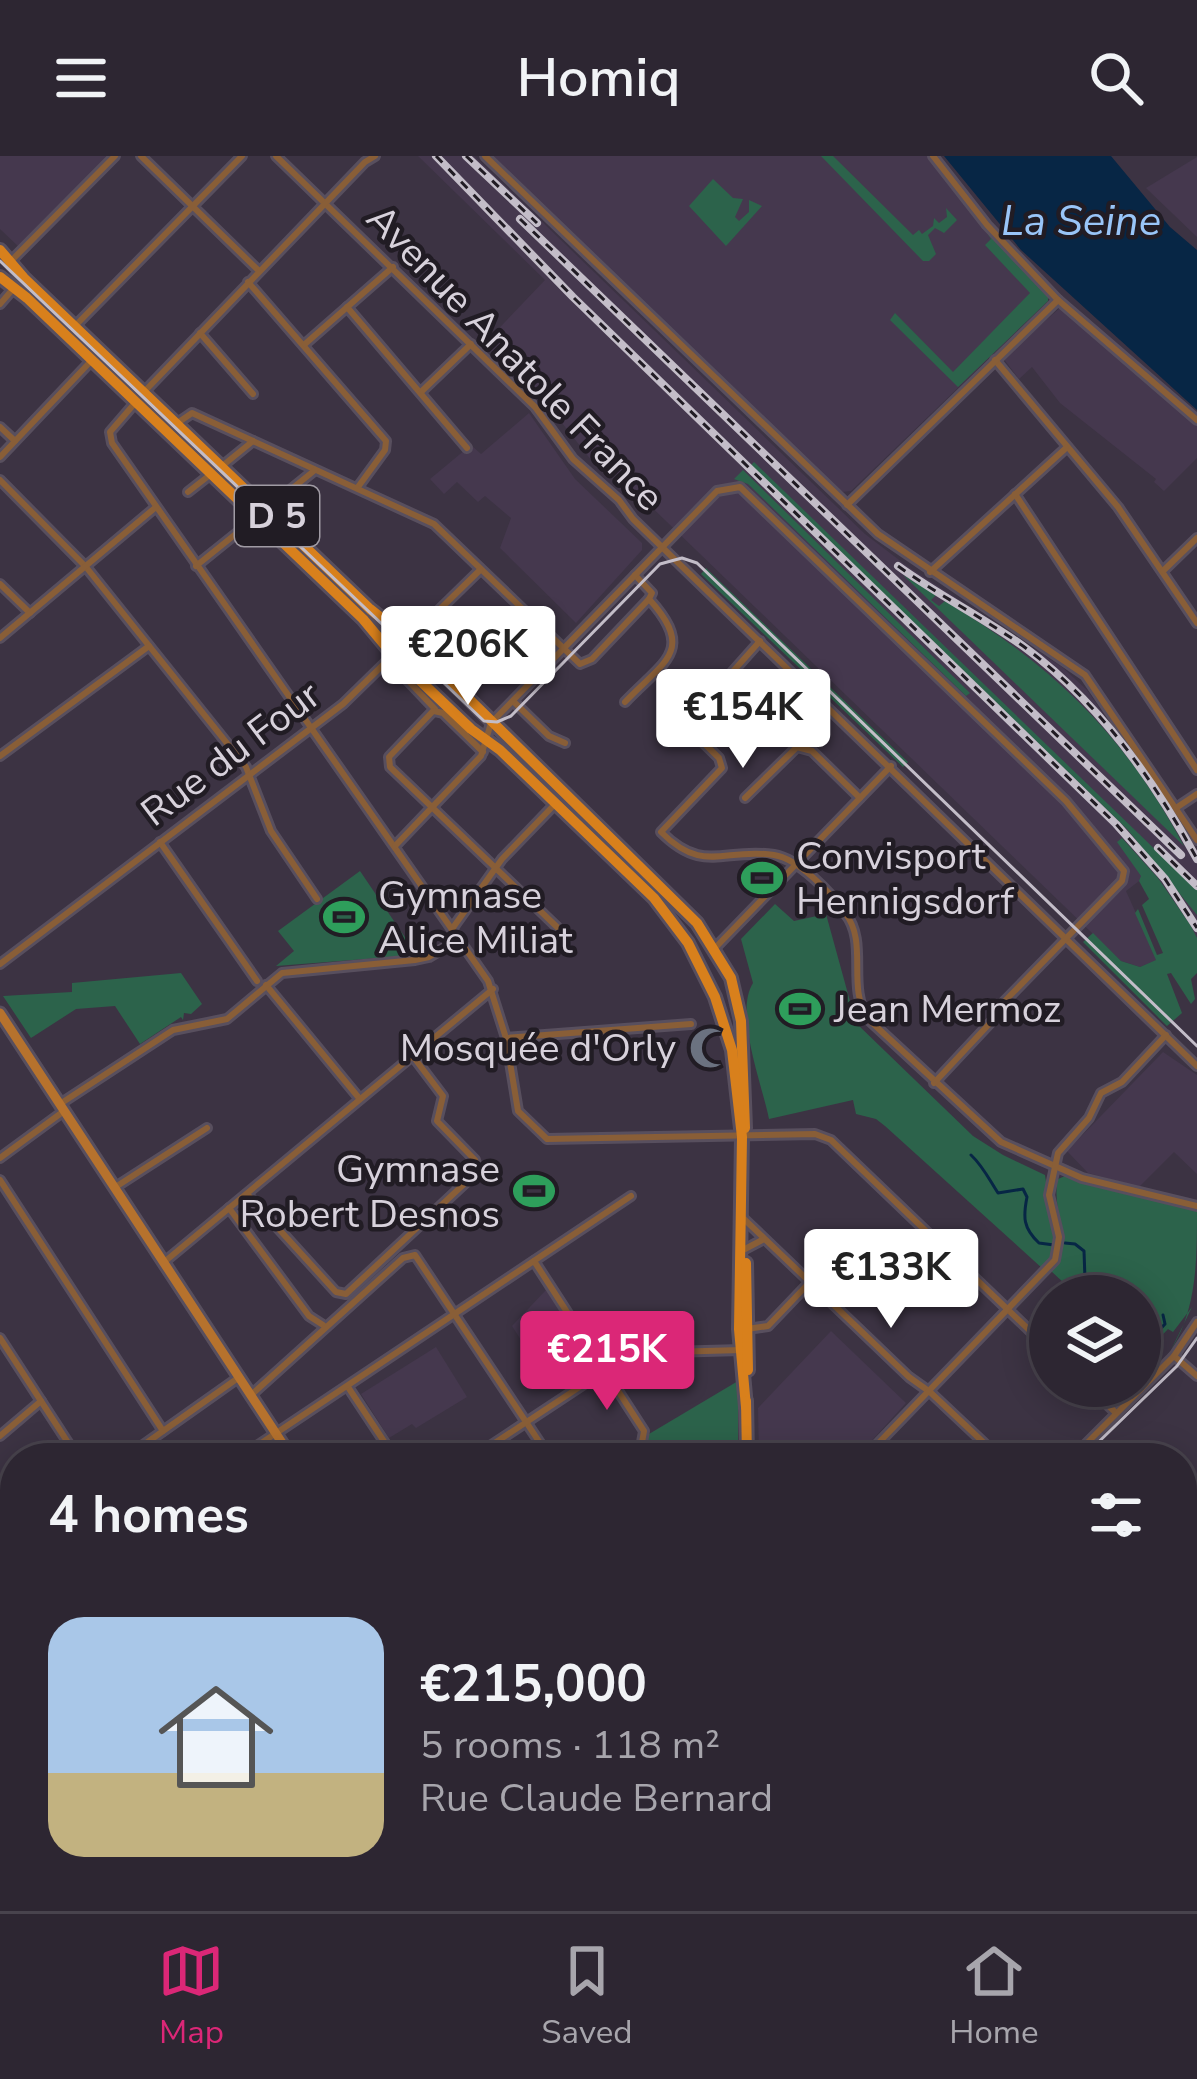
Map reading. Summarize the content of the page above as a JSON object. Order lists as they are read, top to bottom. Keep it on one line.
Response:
{"streets":{"main road":["D 5"],"street":["Avenue Anatole France","Rue du Four"]},"crossings":[["D 5","Rue du Four"]],"water":["La Seine"],"places":{"sports":["Convisport Hennigsdorf","Gymnase Alice Miliat","Jean Mermoz","Gymnase Robert Desnos"],"mosque":["Mosquée d'Orly"]},"page":{"header":"Homiq","price":["€206K","€154K","€133K","€215K"],"heading":"4 homes","list":[{"name":"€215,000","note":"5 rooms · 118 m² · Rue Claude Bernard"}],"tabs":["Map","Saved","Home"]}}
